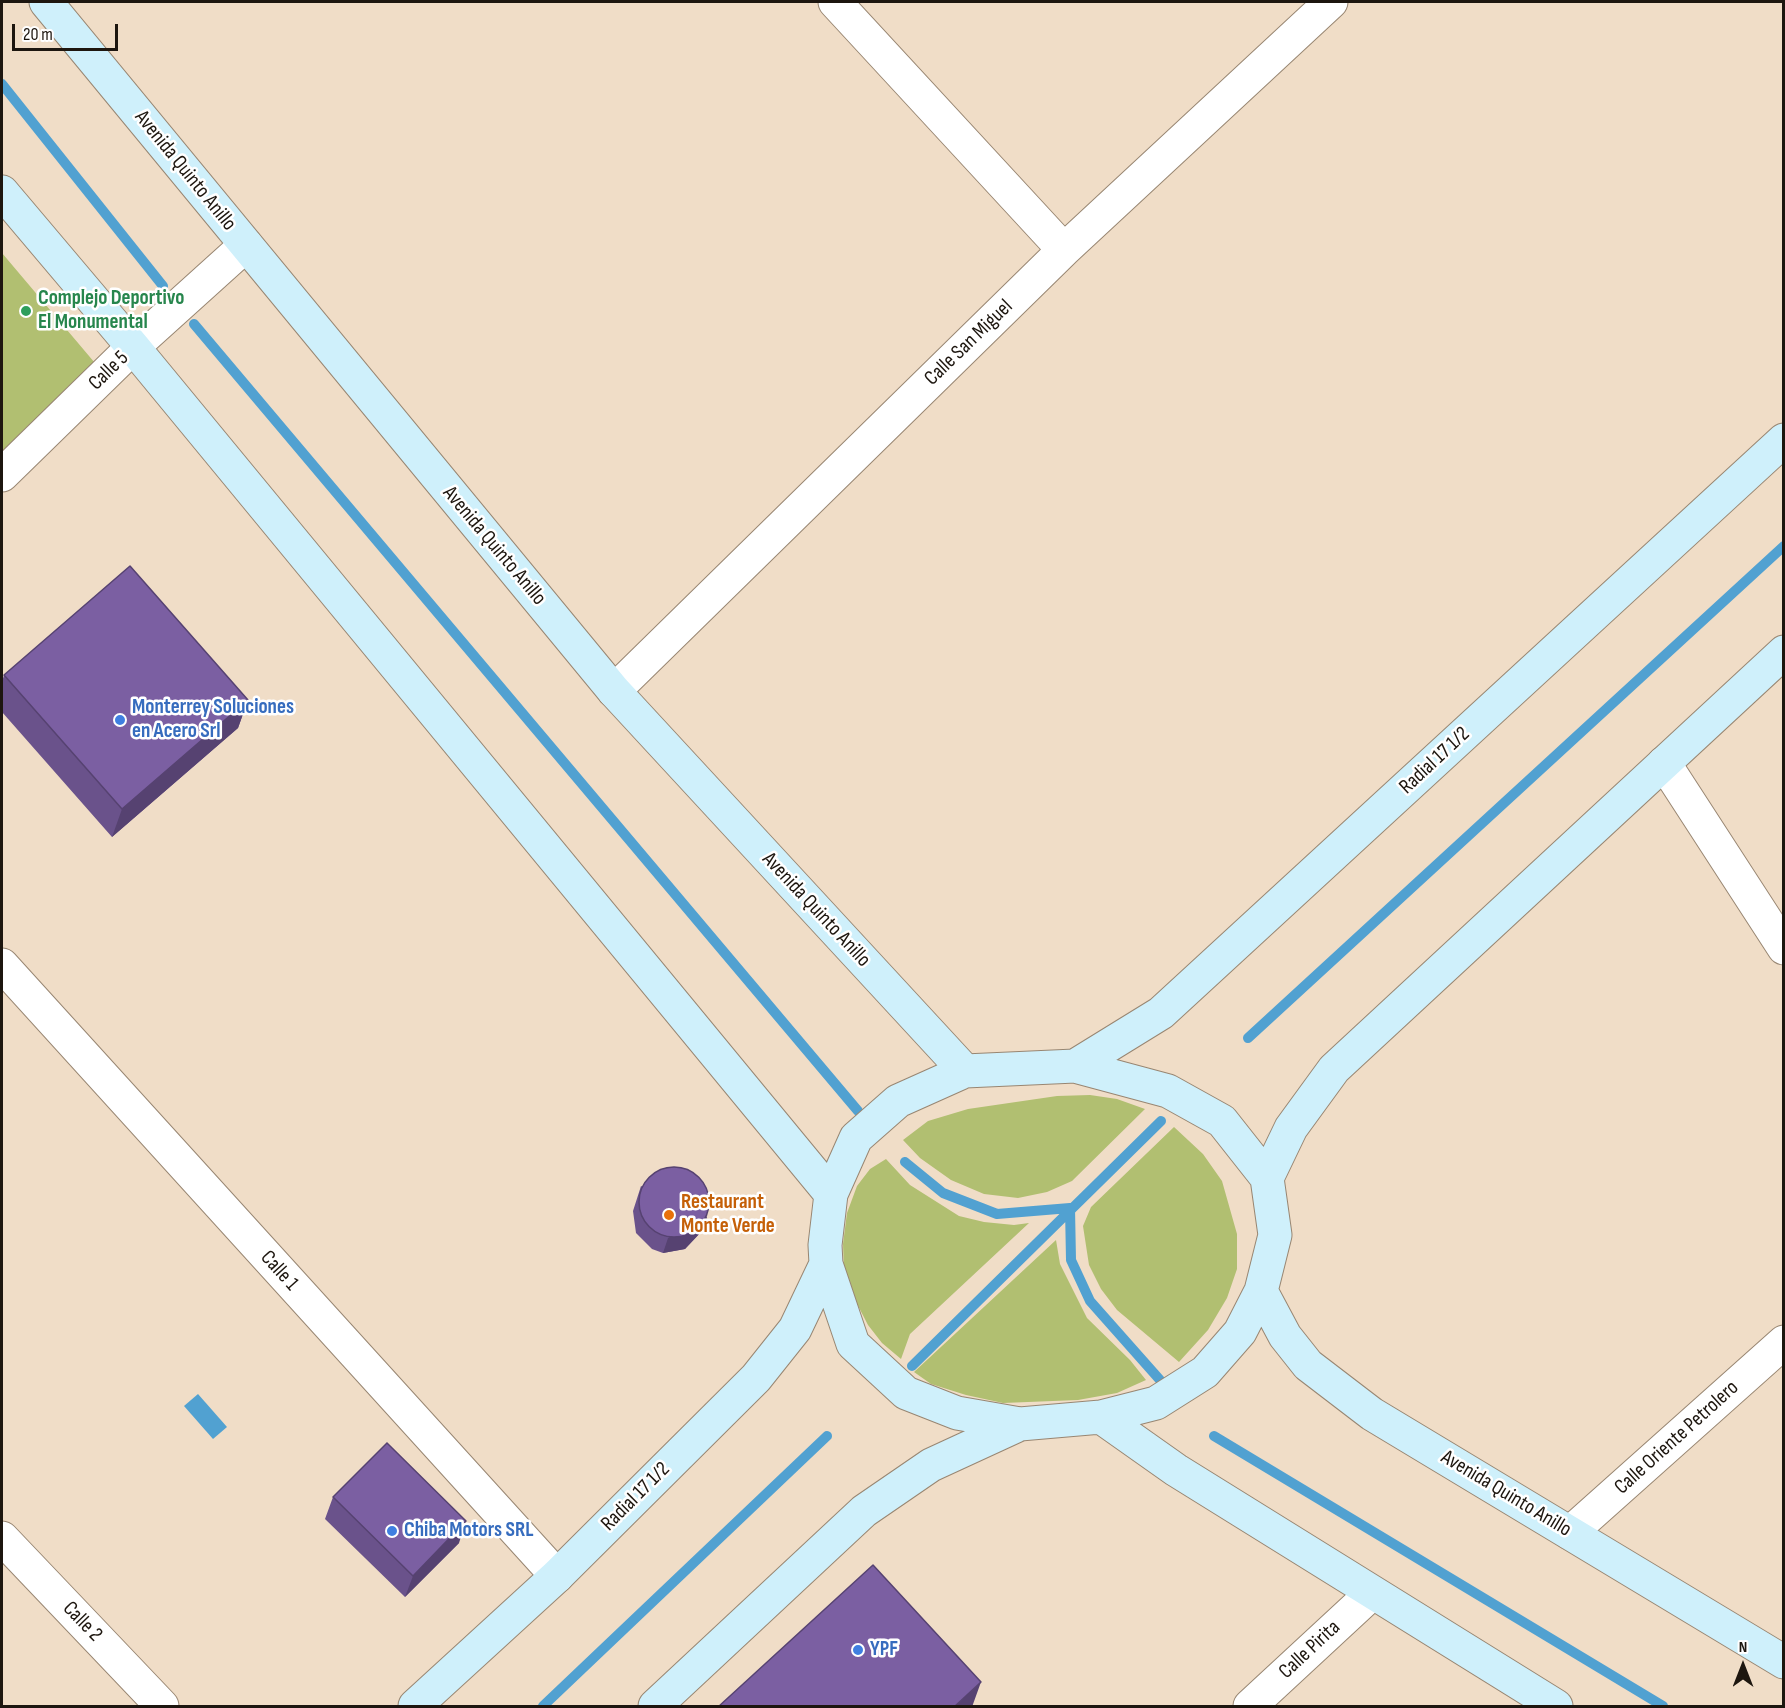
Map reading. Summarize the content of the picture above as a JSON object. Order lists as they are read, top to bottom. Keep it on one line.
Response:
{"streets":{"main road":["Avenida Quinto Anillo","Radial 17 1/2"],"street":["Calle San Miguel","Calle 5","Calle 1","Calle Oriente Petrolero","Calle 2","Calle Pirita"]},"crossings":[["Avenida Quinto Anillo","Calle San Miguel"],["Avenida Quinto Anillo","Calle 5"],["Avenida Quinto Anillo","Calle Oriente Petrolero"],["Radial 17 1/2","Calle 1"]],"places":["Complejo Deportivo El Monumental","Monterrey Soluciones en Acero Srl","Restaurant Monte Verde","Chiba Motors SRL","YPF"],"scale_bar":"20 m","north":"top"}
